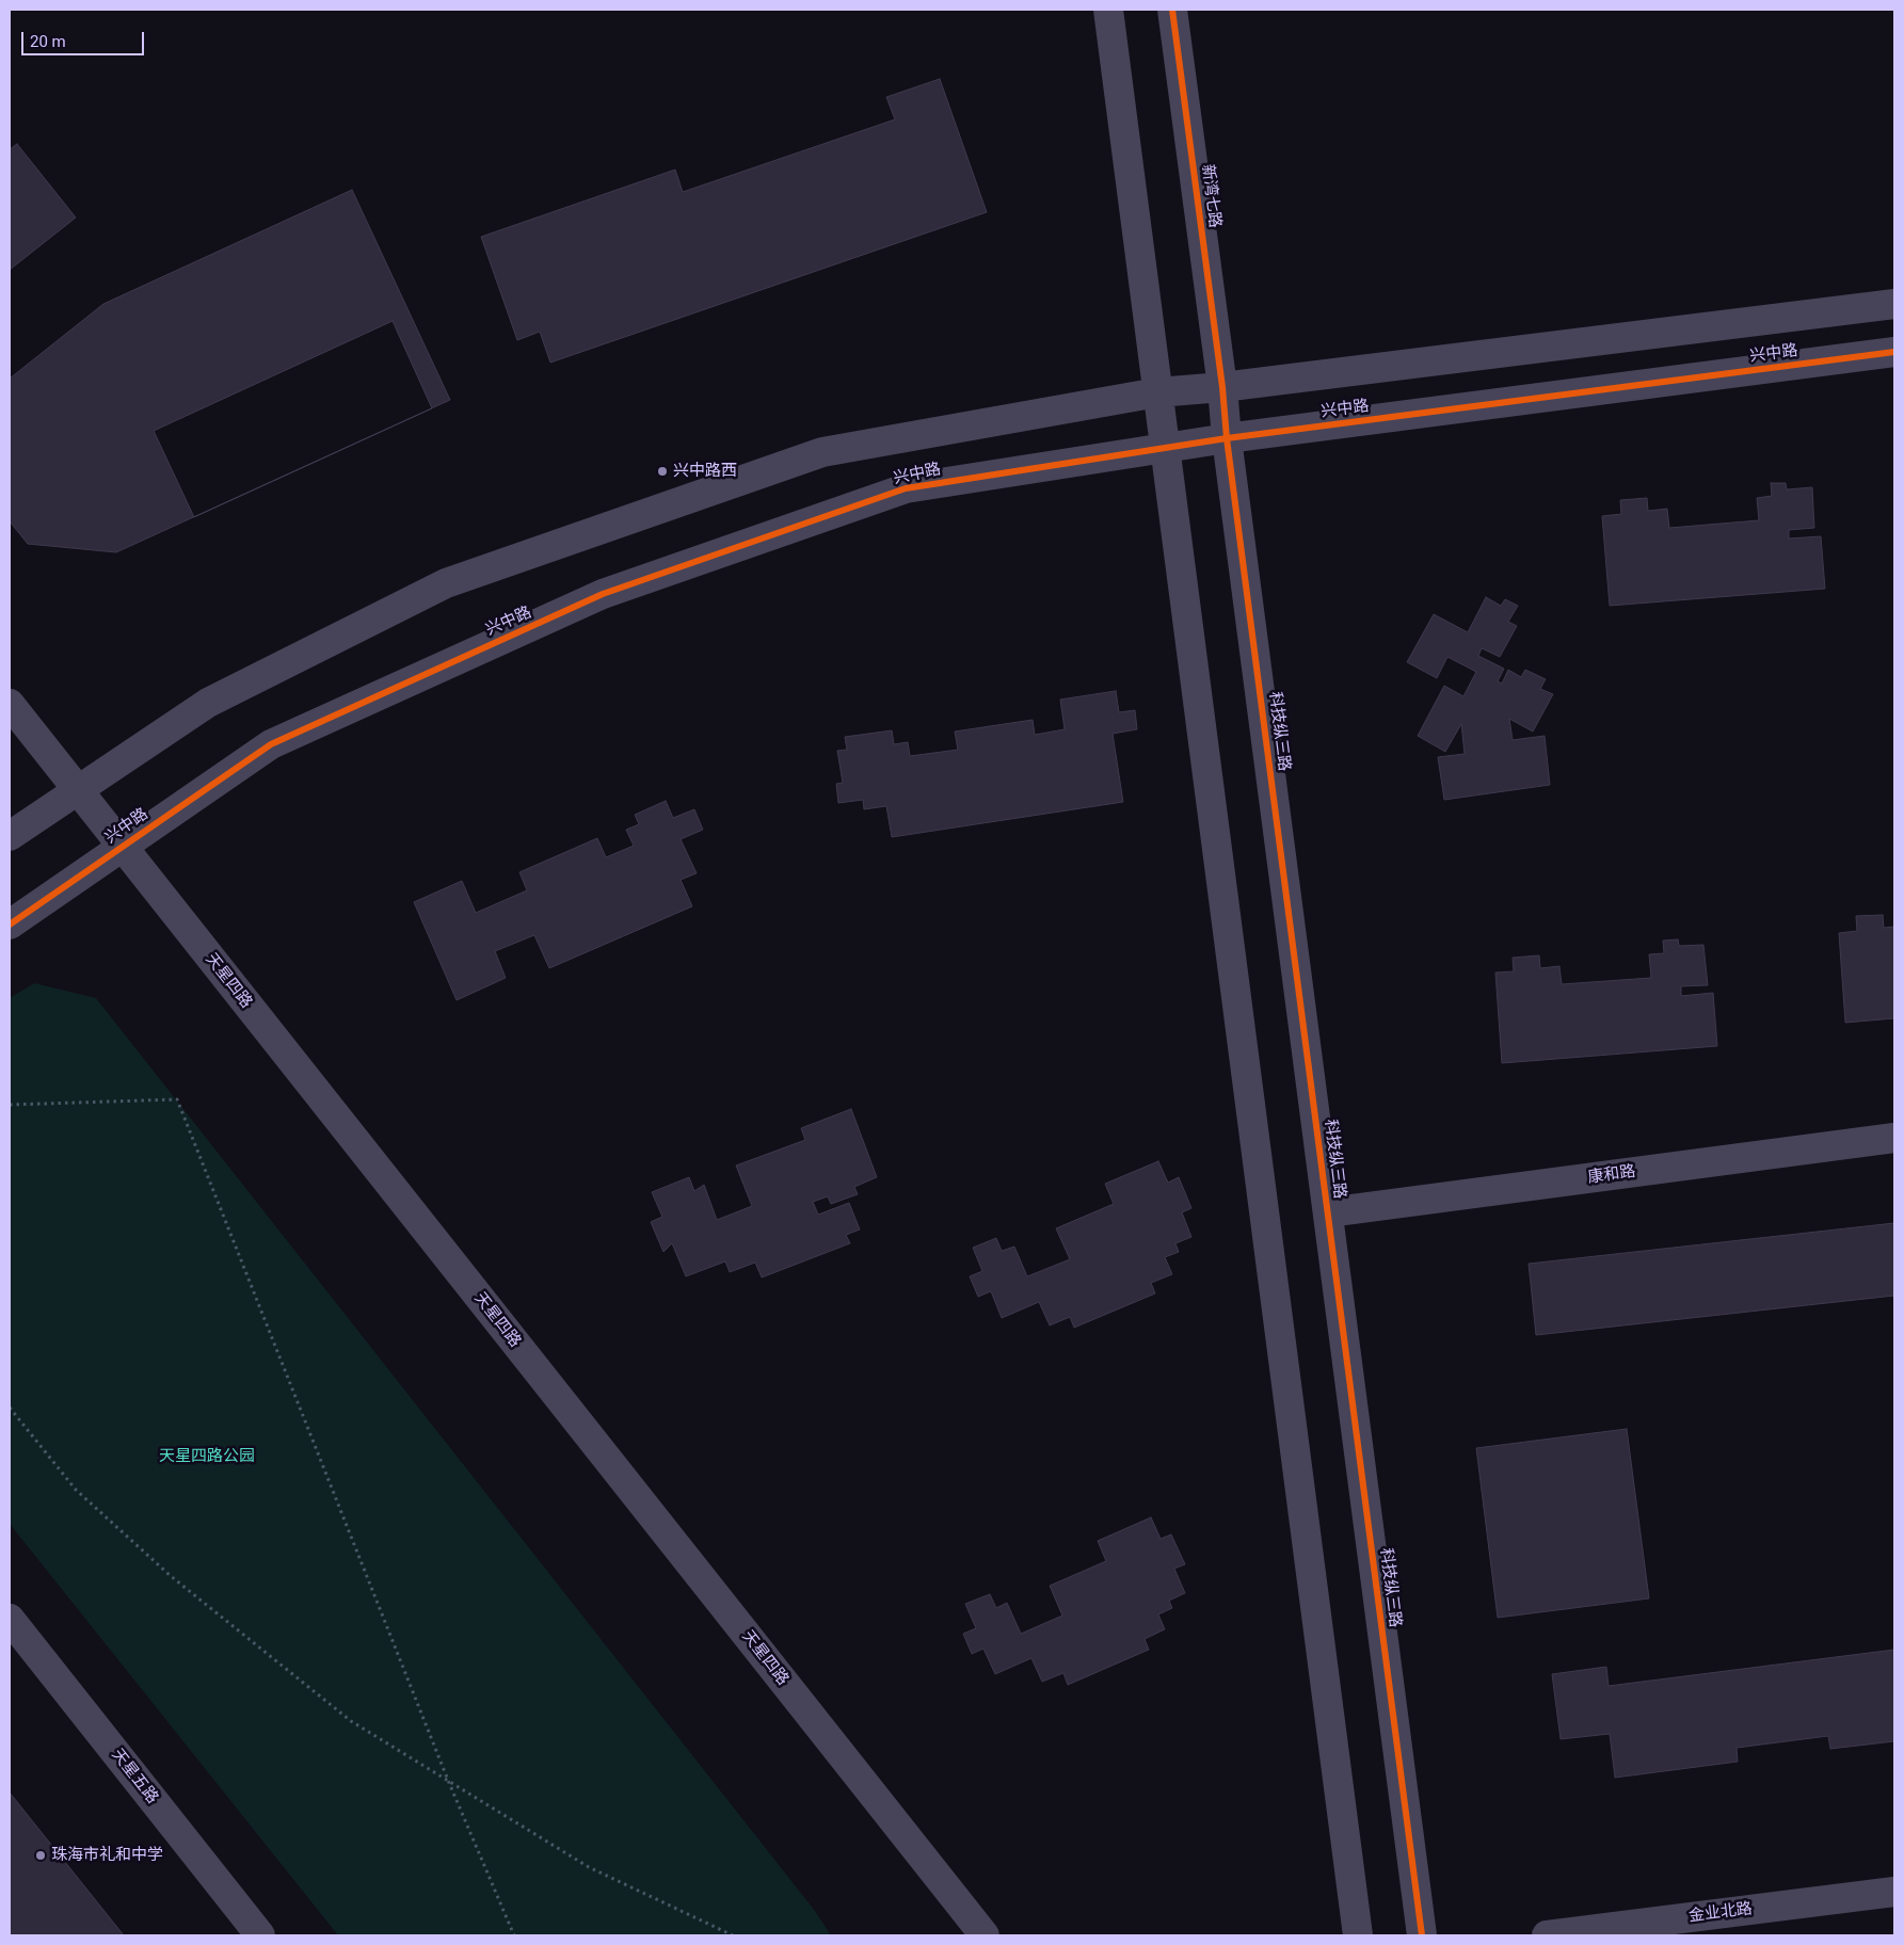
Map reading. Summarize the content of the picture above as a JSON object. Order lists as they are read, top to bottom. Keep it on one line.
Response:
{"streets":{"street":["新湾七路","兴中路","科技纵三路","天星四路","康和路","天星五路","金业北路"]},"crossings":[["新湾七路","科技纵三路"],["兴中路","科技纵三路"],["兴中路","天星四路"],["科技纵三路","康和路"]],"parks":["天星四路公园"],"places":["兴中路西","珠海市礼和中学"],"scale_bar":"20 m"}
